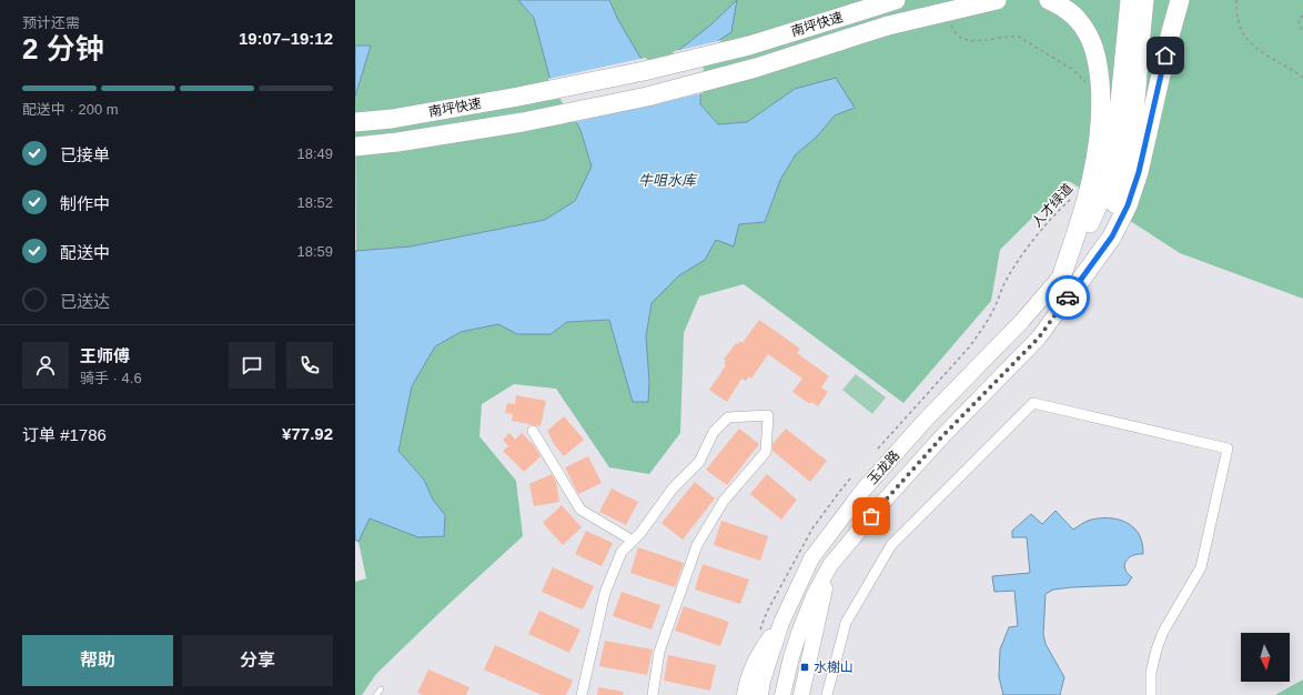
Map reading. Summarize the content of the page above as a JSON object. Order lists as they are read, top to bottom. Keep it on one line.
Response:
{"streets":{"highway":["南坪快速"],"main road":["玉龙路"],"path":["人才绿道"]},"water":["牛咀水库"],"places":{"transit":["水榭山"]},"north":"bottom","page":{"heading":["2 分钟","预计还需","19:07–19:12"],"panel":["王师傅","骑手 · 4.6","订单 #1786","¥77.92"],"bar":"配送中 · 200 m","list":[["已接单","18:49"],["制作中","18:52"],["配送中","18:59"],"已送达"],"buttons":["帮助","分享"]}}
